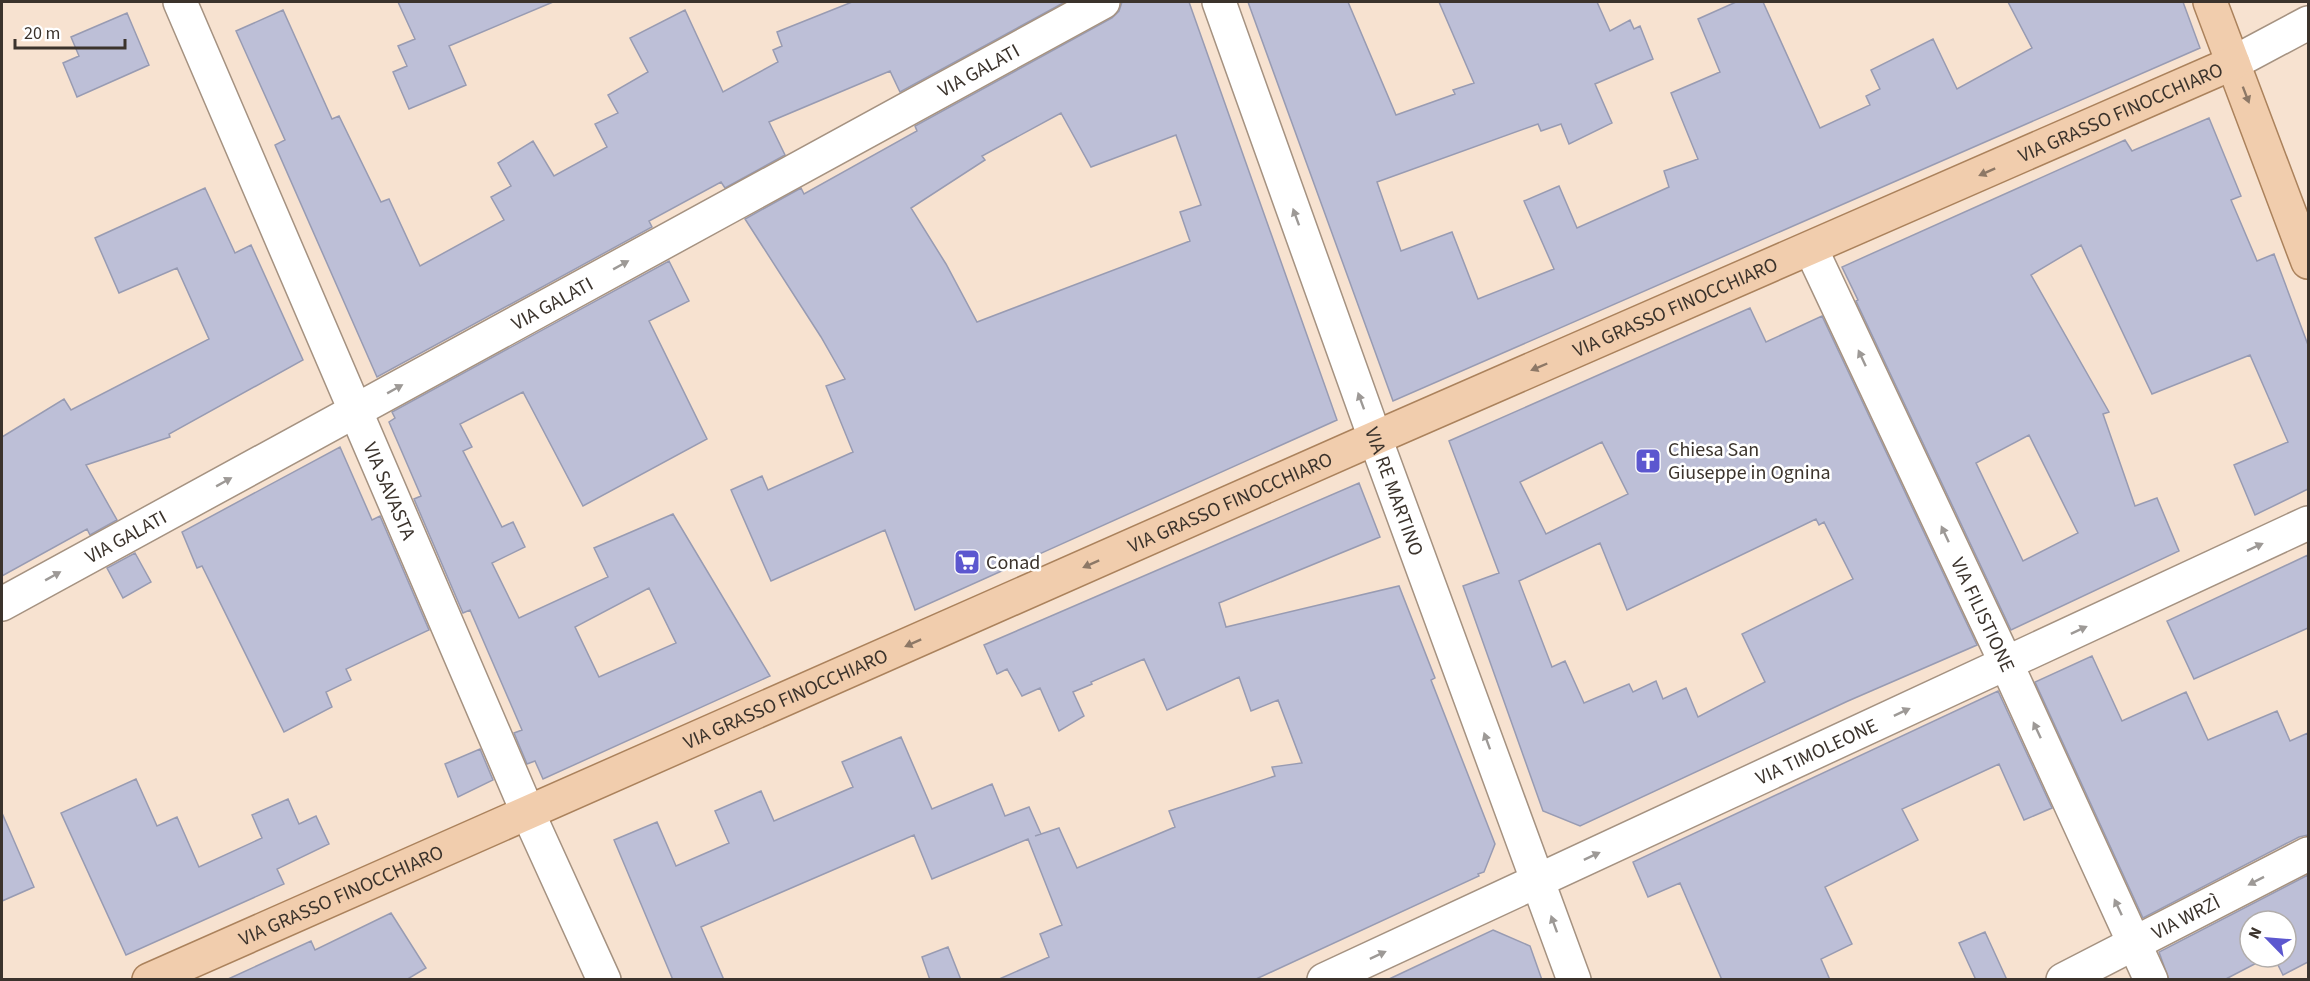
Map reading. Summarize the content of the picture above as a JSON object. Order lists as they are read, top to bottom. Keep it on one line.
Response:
{"streets":{"main road":["VIA GRASSO FINOCCHIARO"],"street":["VIA GALATI","VIA SAVASTA","VIA RE MARTINO","VIA FILISTIONE","VIA TIMOLEONE","VIA WRZÌ"]},"crossings":[["VIA GALATI","VIA SAVASTA"],["VIA GRASSO FINOCCHIARO","VIA SAVASTA"],["VIA GRASSO FINOCCHIARO","VIA RE MARTINO"],["VIA GRASSO FINOCCHIARO","VIA FILISTIONE"],["VIA RE MARTINO","VIA TIMOLEONE"],["VIA FILISTIONE","VIA TIMOLEONE"],["VIA FILISTIONE","VIA WRZÌ"]],"one_way":["VIA GALATI","VIA GRASSO FINOCCHIARO","VIA RE MARTINO","VIA FILISTIONE","VIA TIMOLEONE","VIA WRZÌ"],"places":{"church":["Chiesa San Giuseppe in Ognina"],"supermarket":["Conad"]},"scale_bar":"20 m","north":"top left"}
